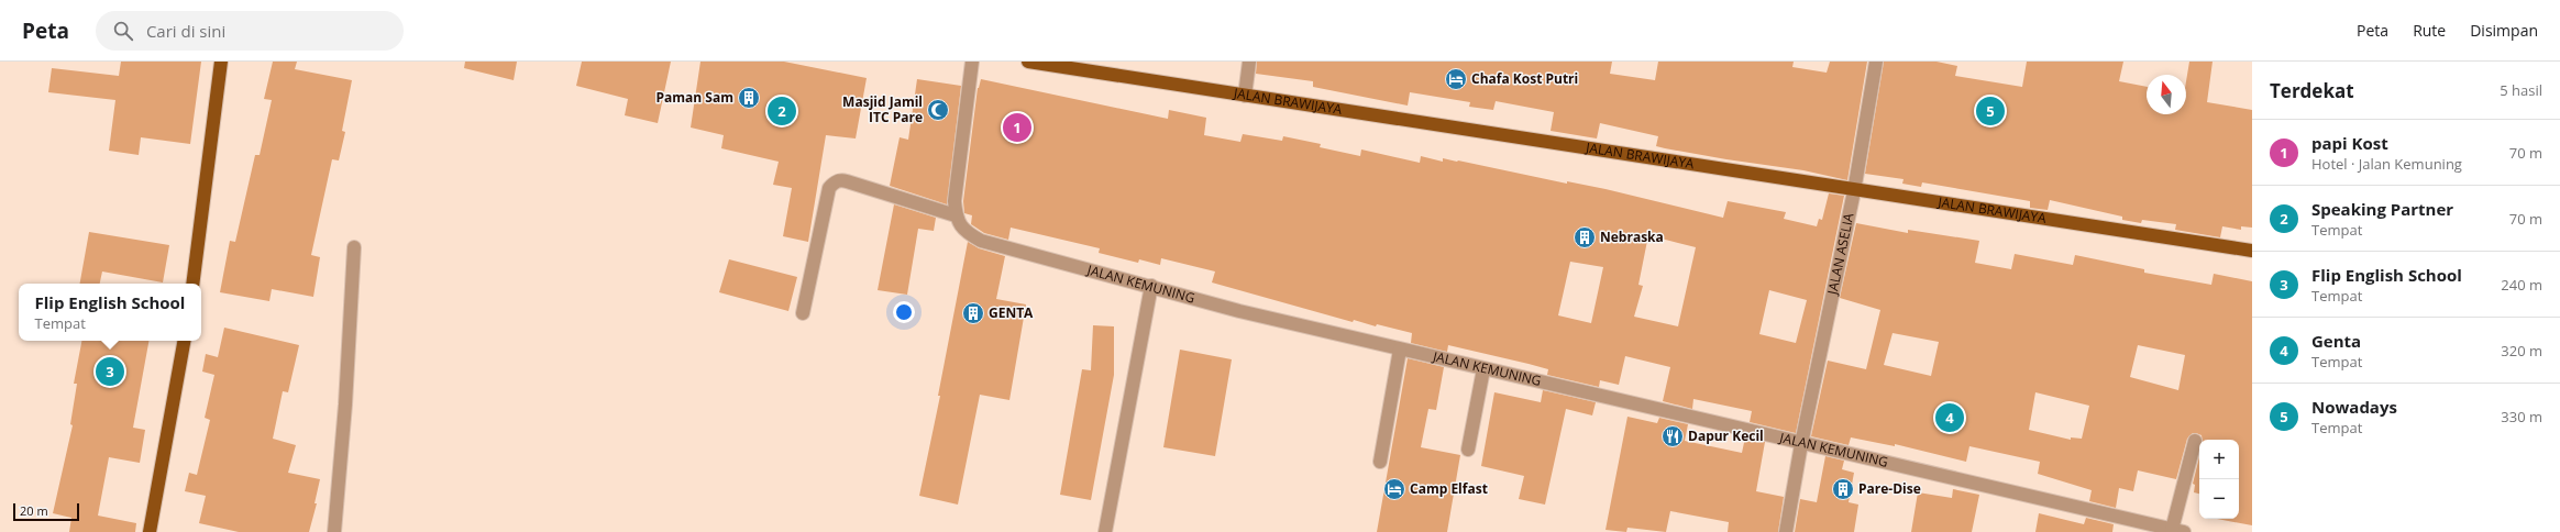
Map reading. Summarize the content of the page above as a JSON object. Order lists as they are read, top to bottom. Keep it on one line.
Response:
{"streets":{"main road":["JALAN BRAWIJAYA"],"street":["JALAN ASELIA","JALAN KEMUNING"]},"crossings":[["JALAN BRAWIJAYA","JALAN ASELIA"],["JALAN ASELIA","JALAN KEMUNING"]],"places":{"hotel":["Chafa Kost Putri","Camp Elfast"],"building":["Paman Sam","Nebraska","GENTA","Pare-Dise"],"mosque":["Masjid Jamil ITC Pare"],"restaurant":["Dapur Kecil"]},"scale_bar":"20 m","north":"top","page":{"header":"Peta","search":"Cari di sini","nav":["Peta","Rute","Disimpan"],"heading":["Terdekat","5 hasil"],"pins":["2","5","1","3","4"],"list":[{"mark":"1","name":"papi Kost","note":"Hotel · Jalan Kemuning","value":"70 m"},{"mark":"2","name":"Speaking Partner","note":"Tempat","value":"70 m"},{"mark":"3","name":"Flip English School","note":"Tempat","value":"240 m"},{"mark":"4","name":"Genta","note":"Tempat","value":"320 m"},{"mark":"5","name":"Nowadays","note":"Tempat","value":"330 m"}],"popup":["Flip English School","Tempat"],"map_buttons":["+","−"],"scale":"20 m"}}
